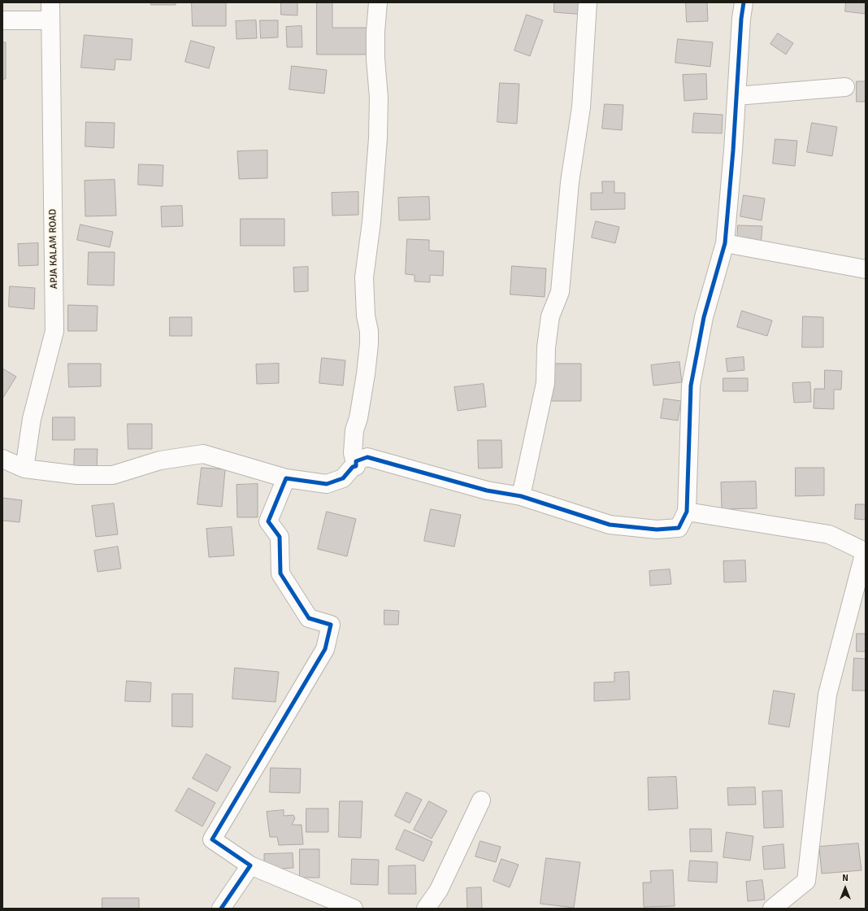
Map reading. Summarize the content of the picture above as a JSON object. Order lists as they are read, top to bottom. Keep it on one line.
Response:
{"streets":{"street":["APJA KALAM ROAD"]},"north":"top"}
